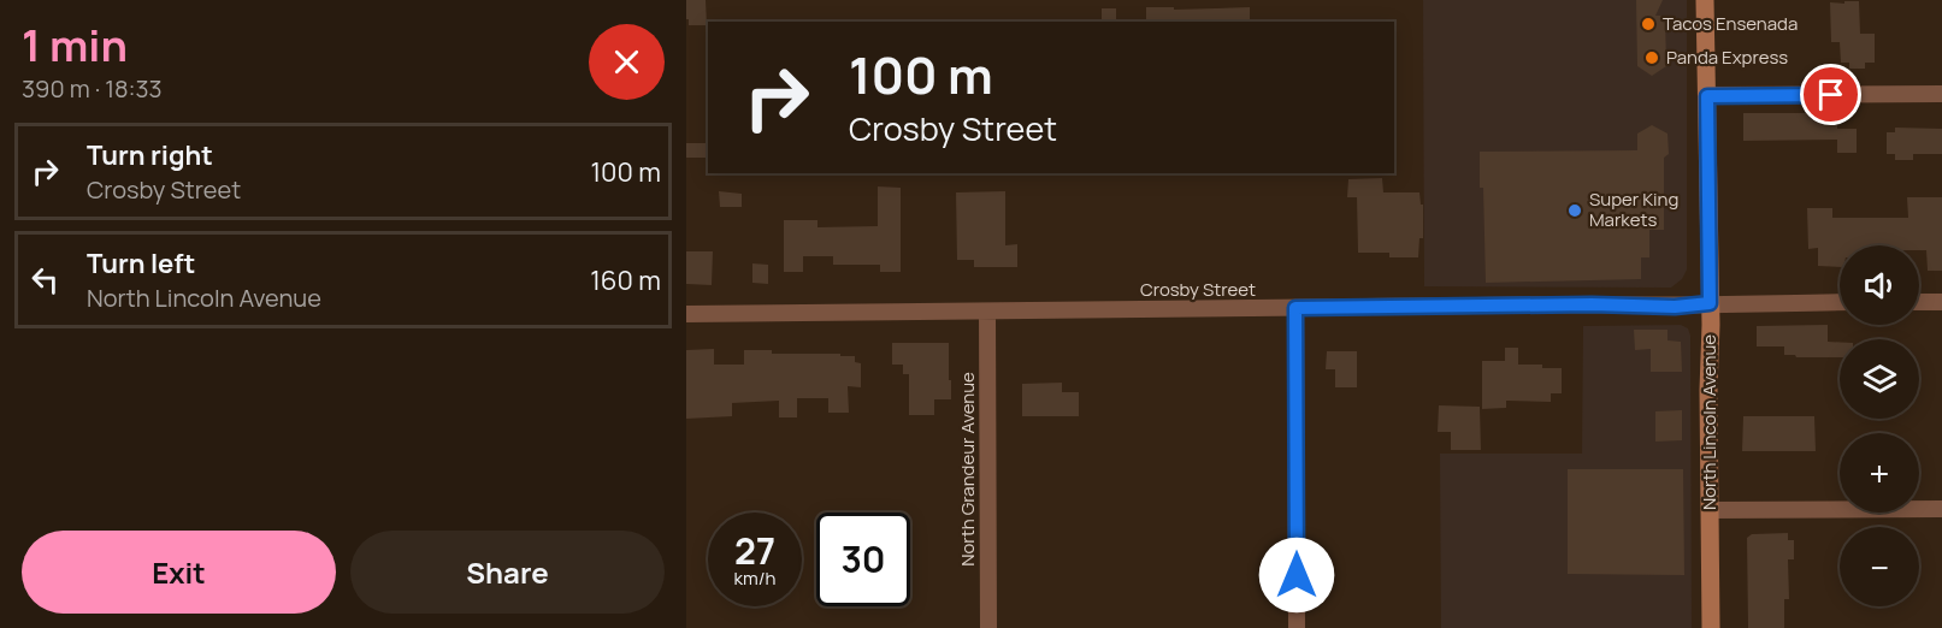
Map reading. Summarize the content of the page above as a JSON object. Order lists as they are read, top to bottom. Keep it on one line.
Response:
{"streets":{"main road":["North Lincoln Avenue"],"street":["Crosby Street","North Grandeur Avenue"]},"crossings":[["Crosby Street","North Lincoln Avenue"],["Crosby Street","North Grandeur Avenue"]],"places":["Tacos Ensenada","Panda Express","Super King Markets"],"page":{"heading":["1 min","390 m · 18:33"],"turn":["100 m","Crosby Street"],"list":[{"name":"Turn right","note":"Crosby Street","value":"100 m"},{"name":"Turn left","note":"North Lincoln Avenue","value":"160 m"}],"map_buttons":["+","−"],"speed":"27 km/h","limit":"30","buttons":["Exit","Share"]}}
